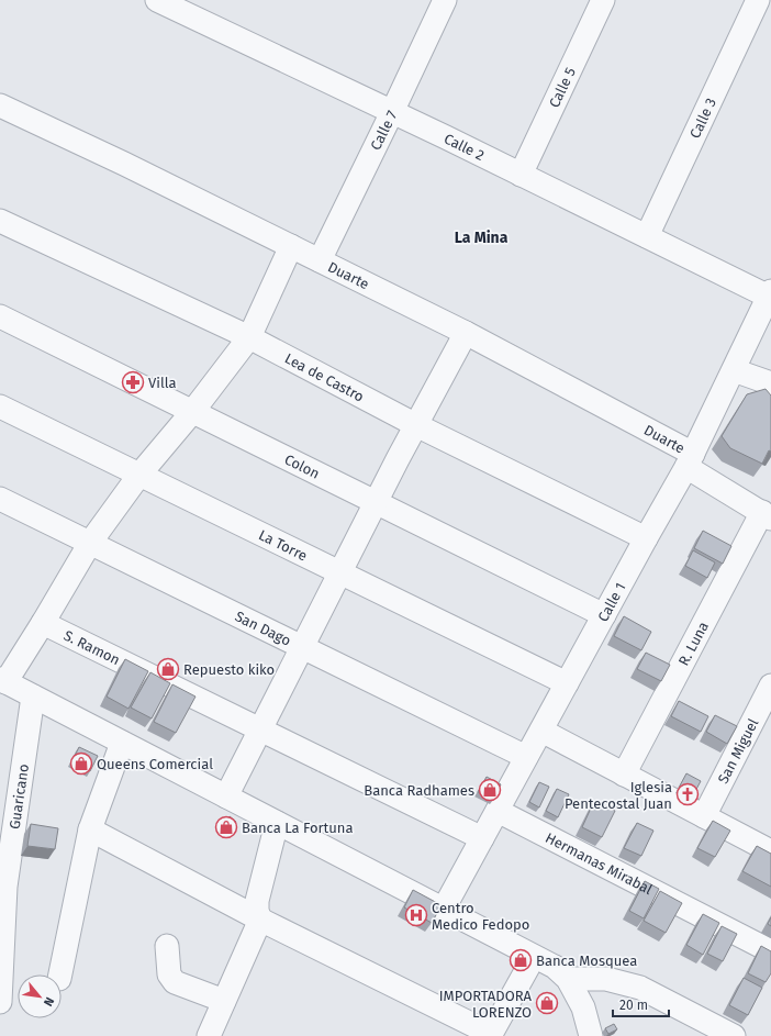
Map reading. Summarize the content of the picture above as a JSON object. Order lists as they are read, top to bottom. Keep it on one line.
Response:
{"streets":{"street":["Calle 5","Calle 3","Calle 7","Calle 2","Duarte","Lea de Castro","Colon","La Torre","Calle 1","San Dago","R. Luna","S. Ramon","San Miguel","Guaricano","Hermanas Mirabal"]},"crossings":[["Calle 5","Calle 2"],["Calle 3","Calle 2"],["Calle 7","Calle 2"],["Calle 7","Duarte"],["Calle 2","Calle 1"],["Duarte","Calle 1"],["Duarte","R. Luna"],["Lea de Castro","Calle 1"],["Colon","Calle 1"],["La Torre","Calle 1"],["Calle 1","San Dago"],["Calle 1","S. Ramon"],["Calle 1","Hermanas Mirabal"]],"districts":["La Mina"],"places":{"pharmacy":["Villa"],"shop":["Repuesto kiko","Queens Comercial","Banca Radhames","Banca La Fortuna","Banca Mosquea","IMPORTADORA LORENZO"],"church":["Iglesia Pentecostal Juan"],"hospital":["Centro Medico Fedopo"]},"scale_bar":"20 m","north":"bottom right"}
